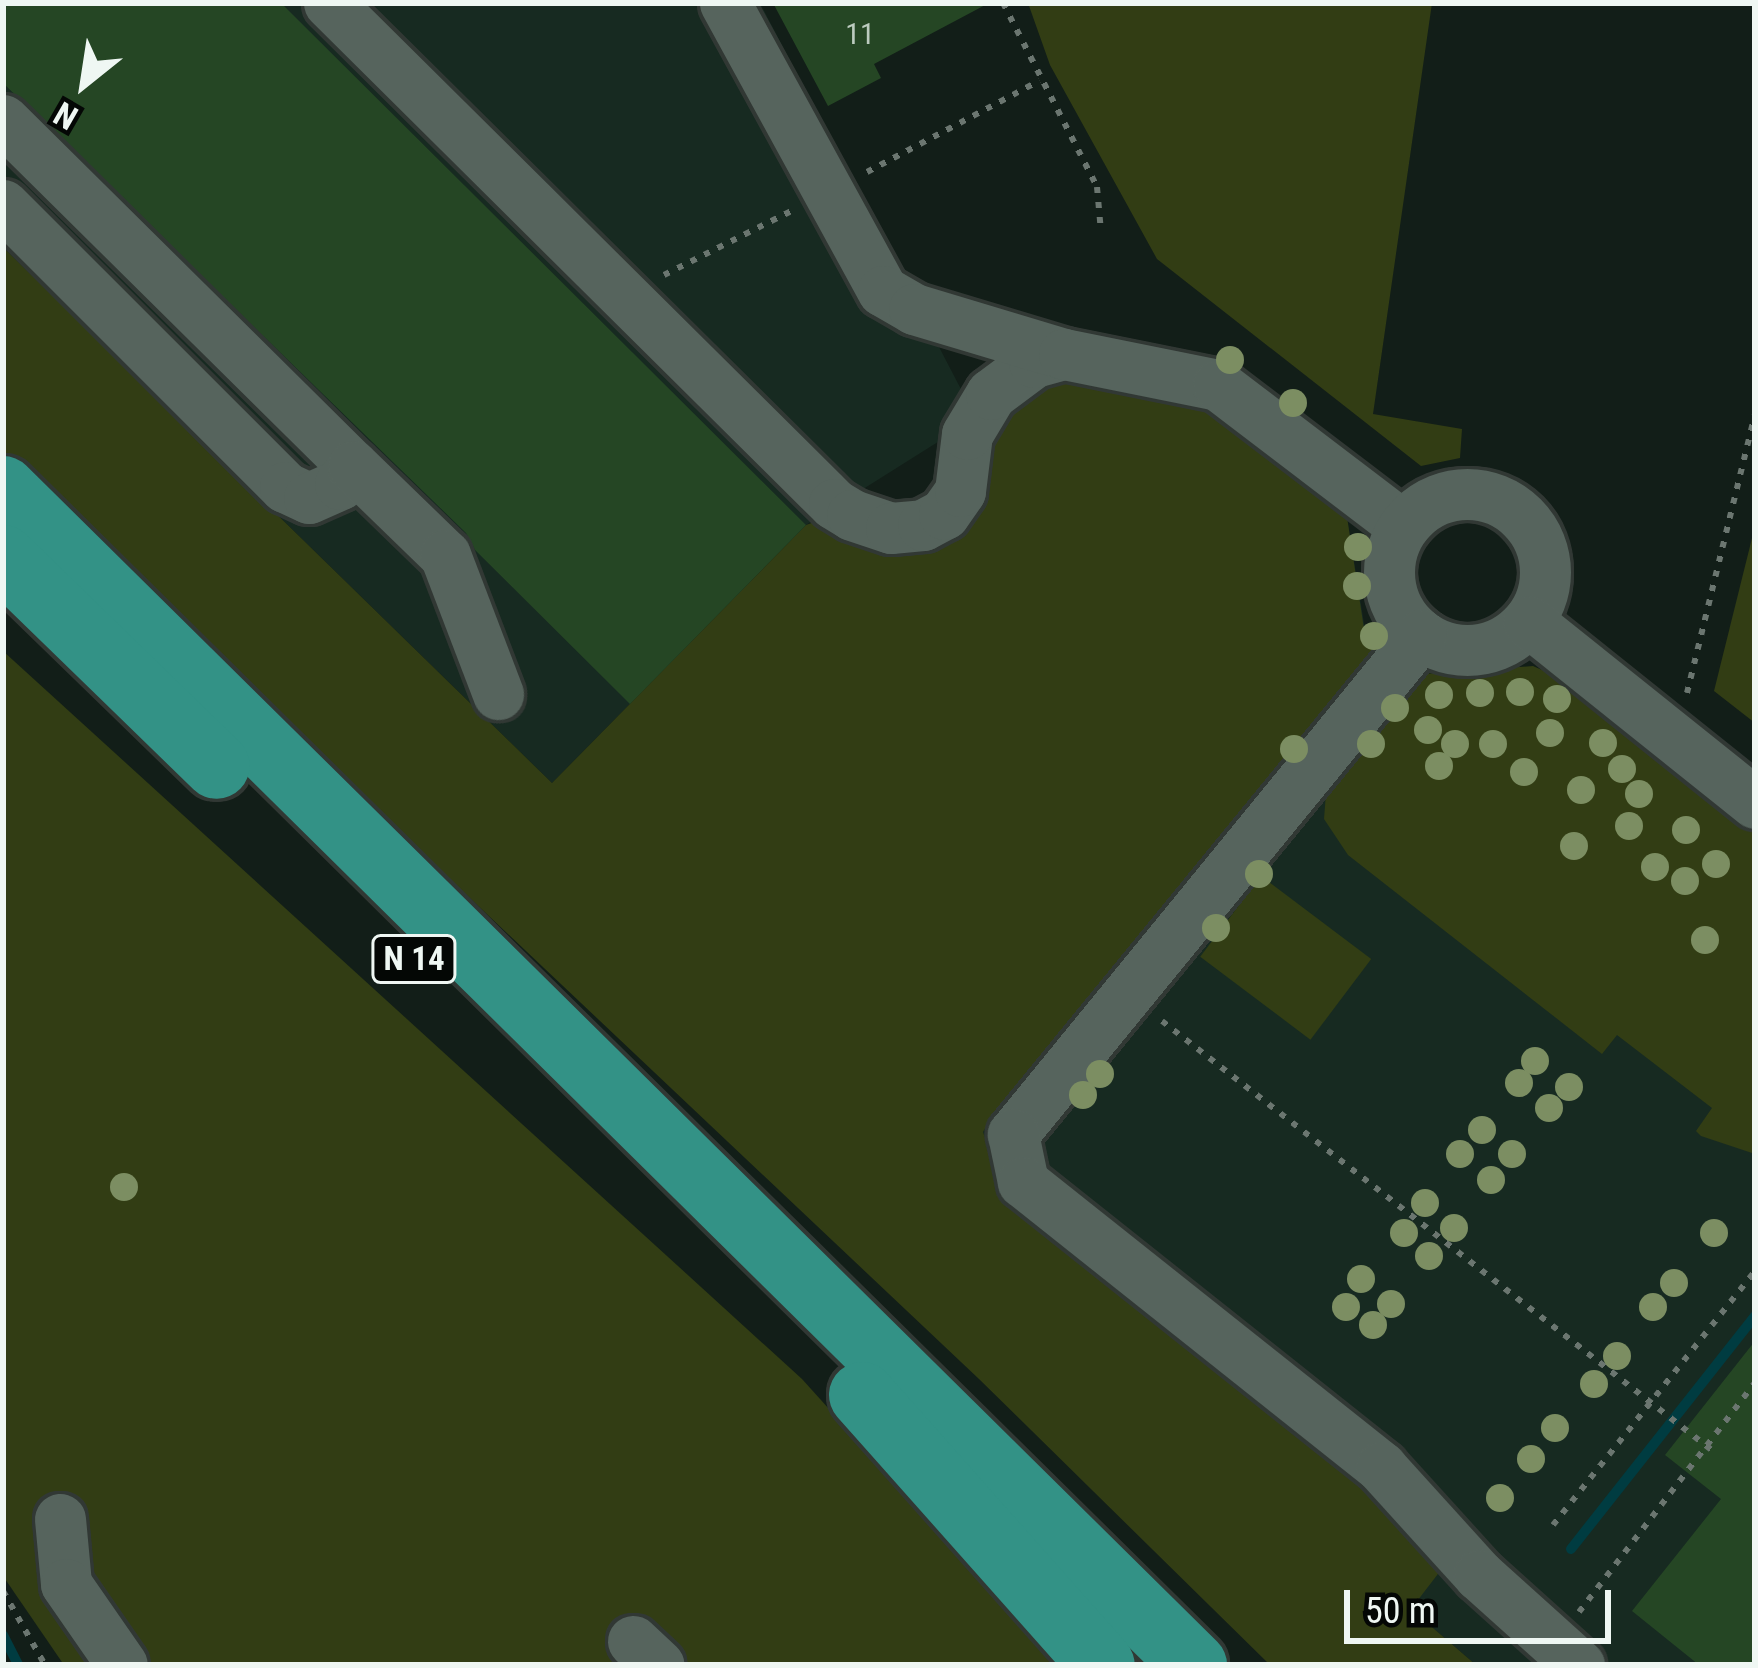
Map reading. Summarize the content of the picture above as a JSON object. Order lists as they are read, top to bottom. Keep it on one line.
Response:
{"streets":{"highway":["N 14"]},"house_numbers":["11"],"scale_bar":"50 m","north":"bottom left"}
